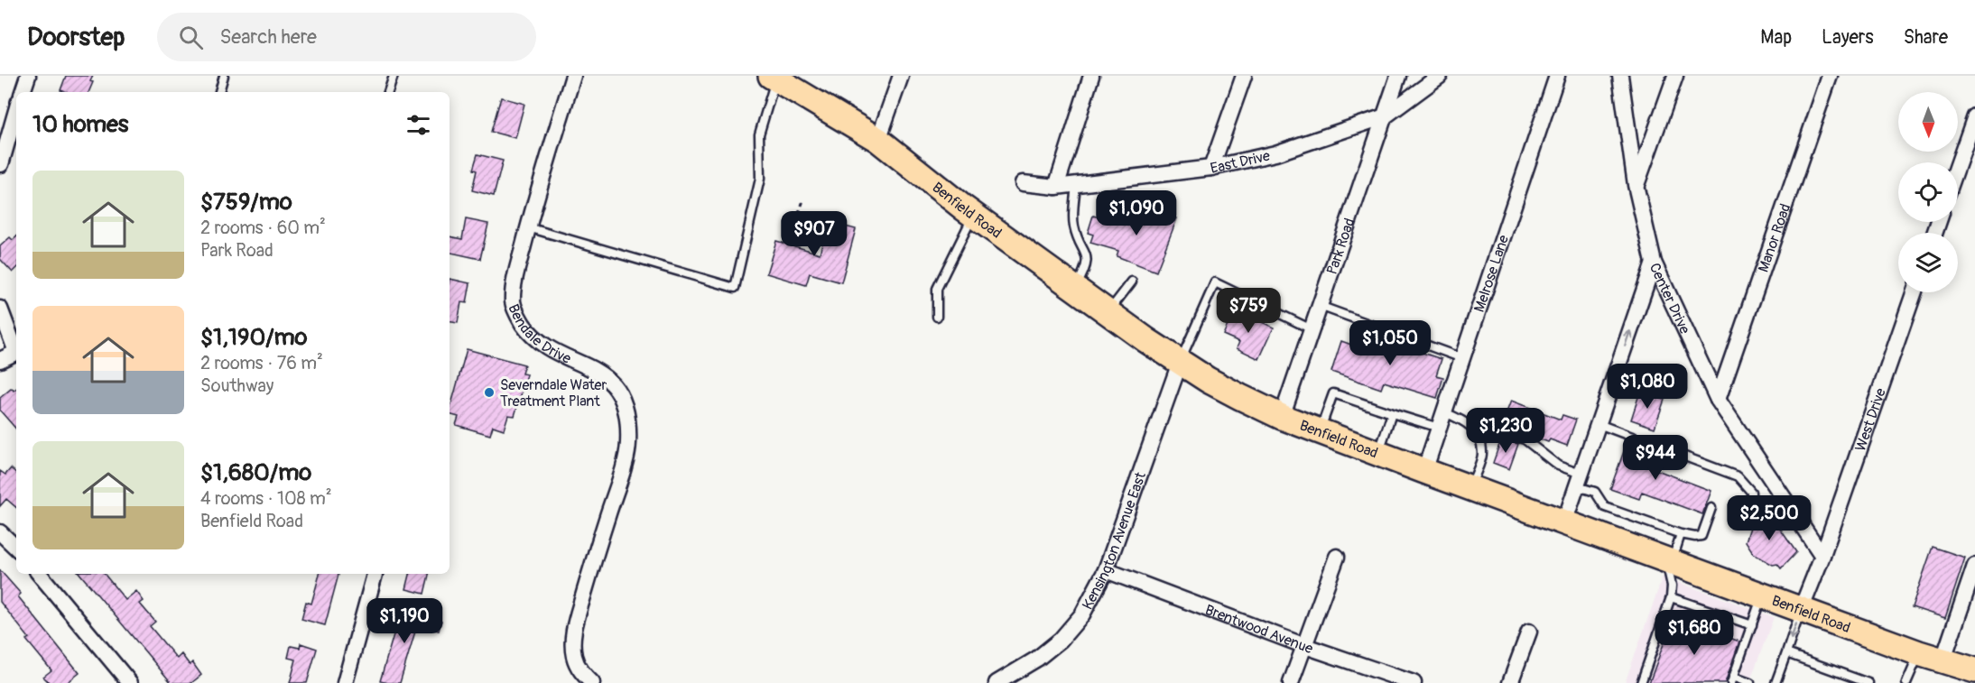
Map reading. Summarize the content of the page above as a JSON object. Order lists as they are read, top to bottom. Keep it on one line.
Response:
{"streets":{"main road":["Benfield Road"],"street":["East Drive","Manor Road","Park Road","Melrose Lane","Center Drive","Bendale Drive","West Drive","Kensington Avenue East","Brentwood Avenue"]},"crossings":[["East Drive","Park Road"],["Benfield Road","Park Road"],["Benfield Road","Melrose Lane"],["Benfield Road","Kensington Avenue East"],["Manor Road","Center Drive"],["Center Drive","West Drive"],["Kensington Avenue East","Brentwood Avenue"]],"places":["Severndale Water Treatment Plant"],"north":"bottom","page":{"header":"Doorstep","search":"Search here","nav":["Map","Layers","Share"],"heading":"10 homes","list":[{"name":"$759/mo","note":"2 rooms · 60 m² · Park Road"},{"name":"$1,190/mo","note":"2 rooms · 76 m² · Southway"},{"name":"$1,680/mo","note":"4 rooms · 108 m² · Benfield Road"}],"price":["$1,090","$907","$759","$1,050","$1,080","$1,230","$944","$2,500","$1,190","$1,680"]}}
